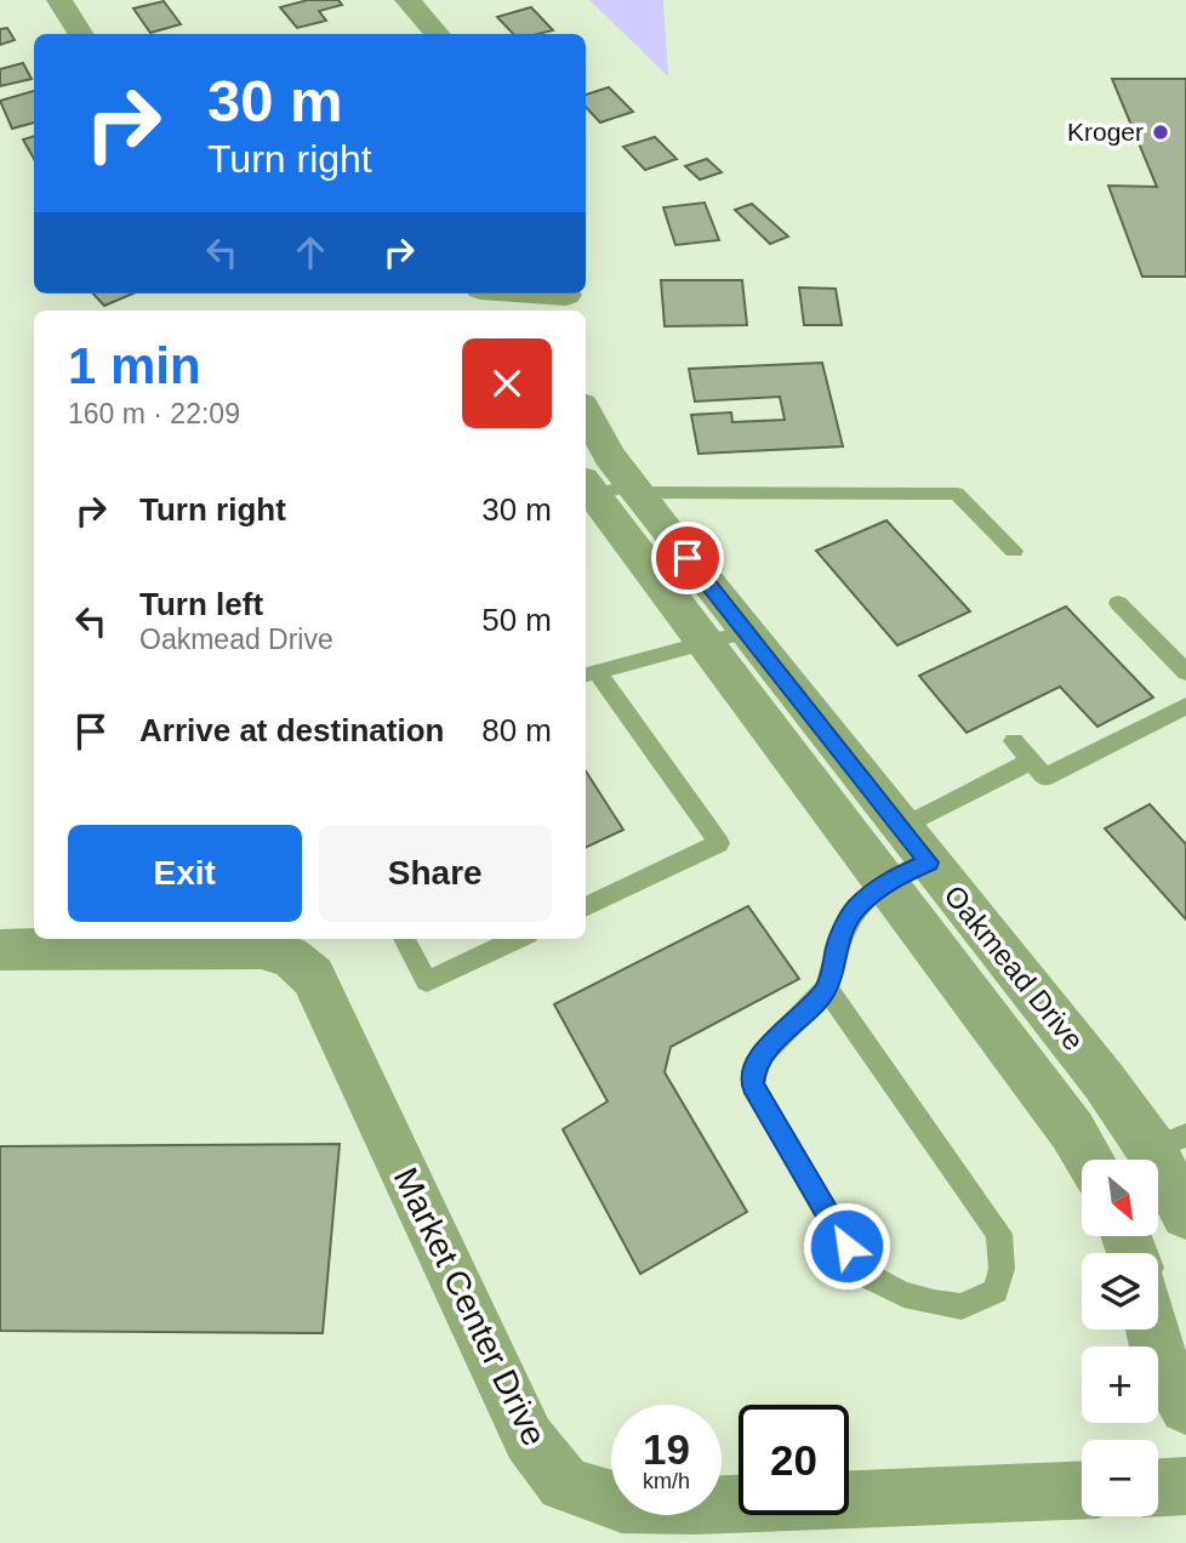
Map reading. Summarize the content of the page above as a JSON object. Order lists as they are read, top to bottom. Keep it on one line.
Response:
{"streets":{"street":["Oakmead Drive","Market Center Drive"]},"places":["Kroger"],"north":"bottom right","page":{"turn":["30 m","Turn right"],"heading":["1 min","160 m · 22:09"],"list":[{"name":"Turn right","value":"30 m"},{"name":"Turn left","note":"Oakmead Drive","value":"50 m"},{"name":"Arrive at destination","value":"80 m"}],"buttons":["Exit","Share"],"map_buttons":["+","−"],"speed":"19 km/h","limit":"20"}}
